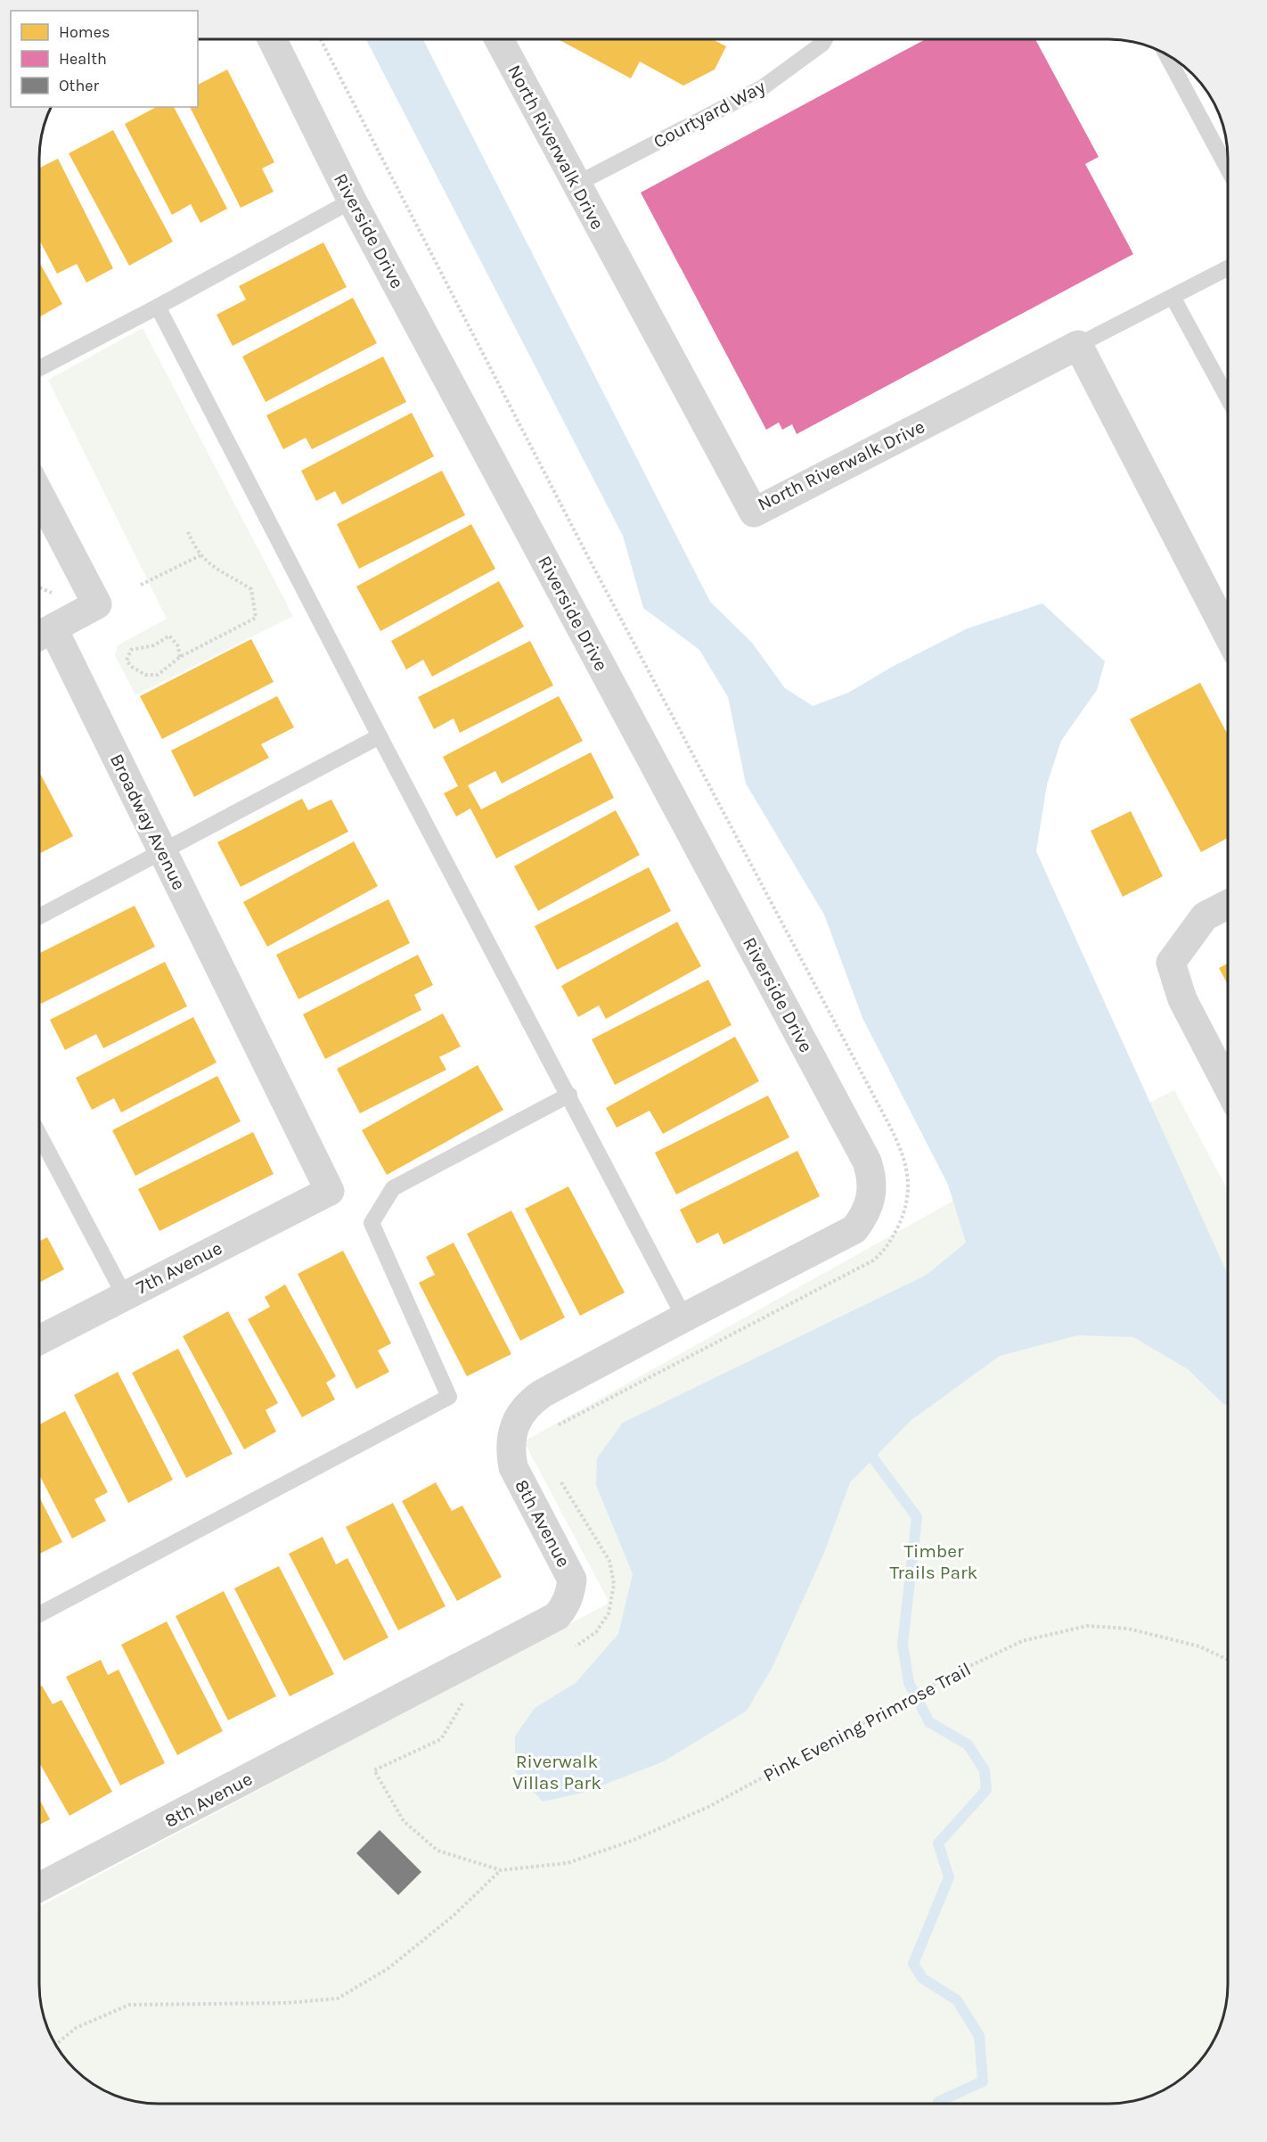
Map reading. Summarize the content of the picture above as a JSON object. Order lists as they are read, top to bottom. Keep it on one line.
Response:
{"streets":{"street":["North Riverwalk Drive","Riverside Drive","Broadway Avenue","7th Avenue","8th Avenue"],"lane":["Courtyard Way"],"path":["Pink Evening Primrose Trail"]},"crossings":[["Courtyard Way","North Riverwalk Drive"],["Riverside Drive","8th Avenue"],["Broadway Avenue","7th Avenue"]],"parks":["Timber Trails Park","Riverwalk Villas Park"],"legend":["Homes","Health","Other"]}
